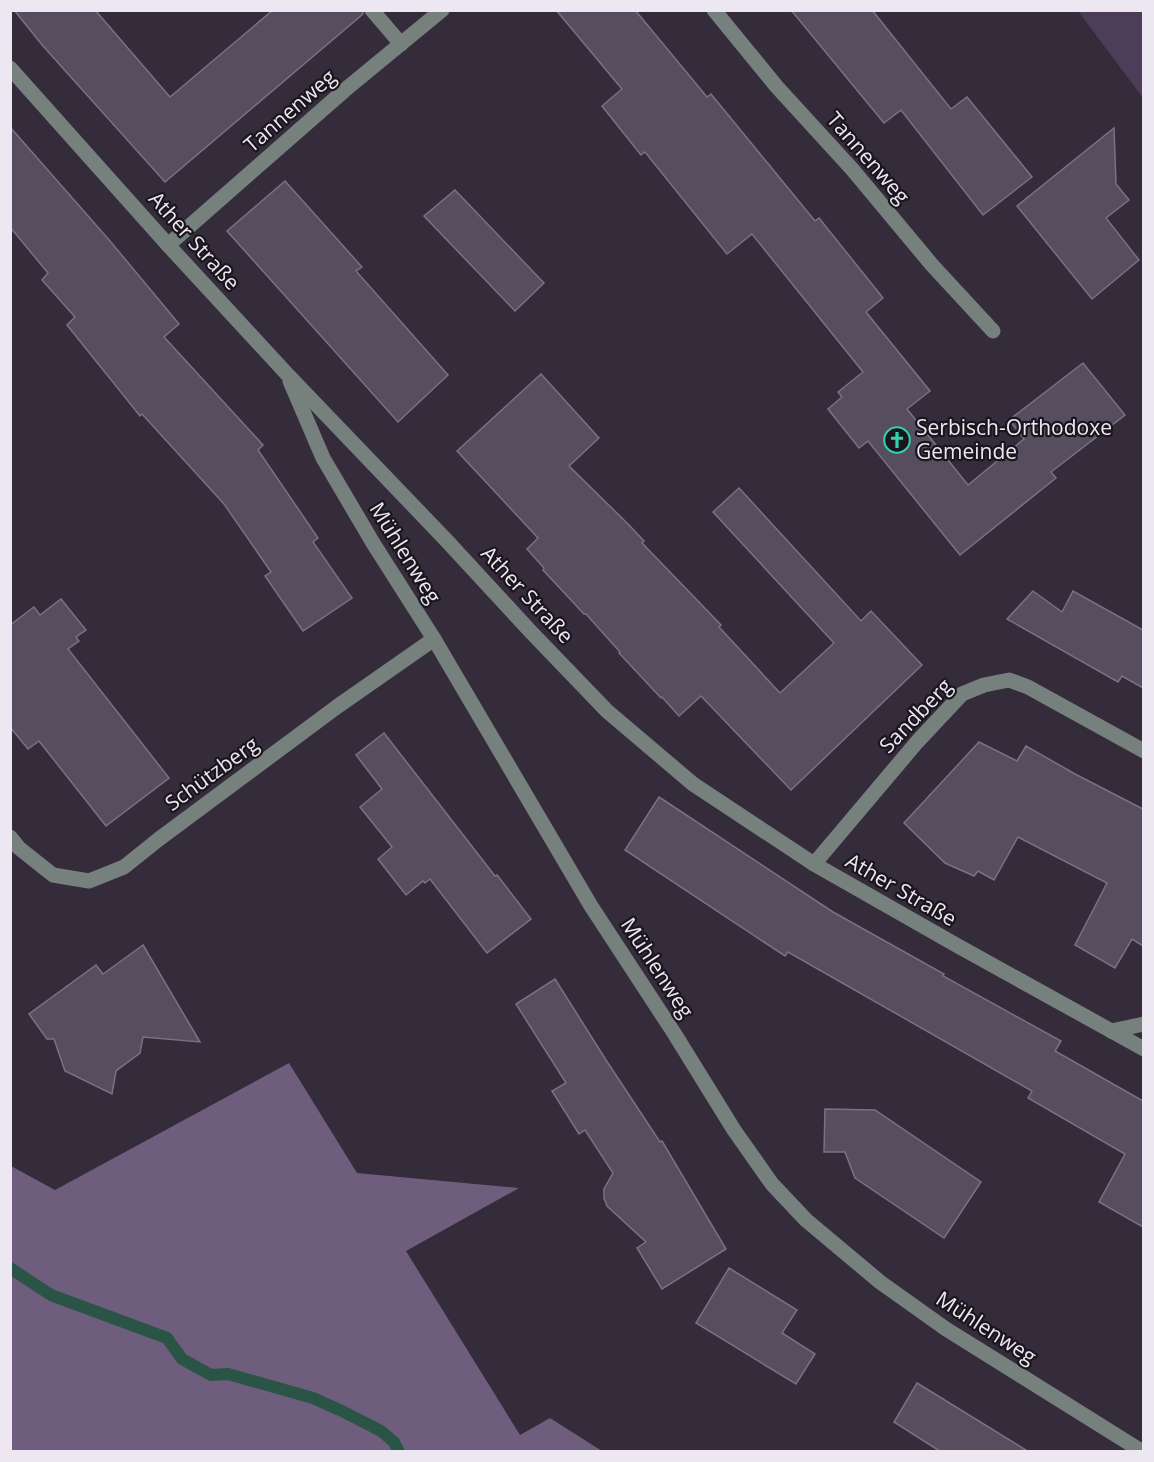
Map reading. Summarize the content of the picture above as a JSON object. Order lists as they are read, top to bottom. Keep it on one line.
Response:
{"streets":{"street":["Tannenweg","Ather Straße","Mühlenweg","Sandberg","Schützberg"]},"crossings":[["Tannenweg","Ather Straße"],["Ather Straße","Mühlenweg"],["Ather Straße","Sandberg"],["Mühlenweg","Schützberg"]],"places":{"church":["Serbisch-Orthodoxe Gemeinde"]}}
